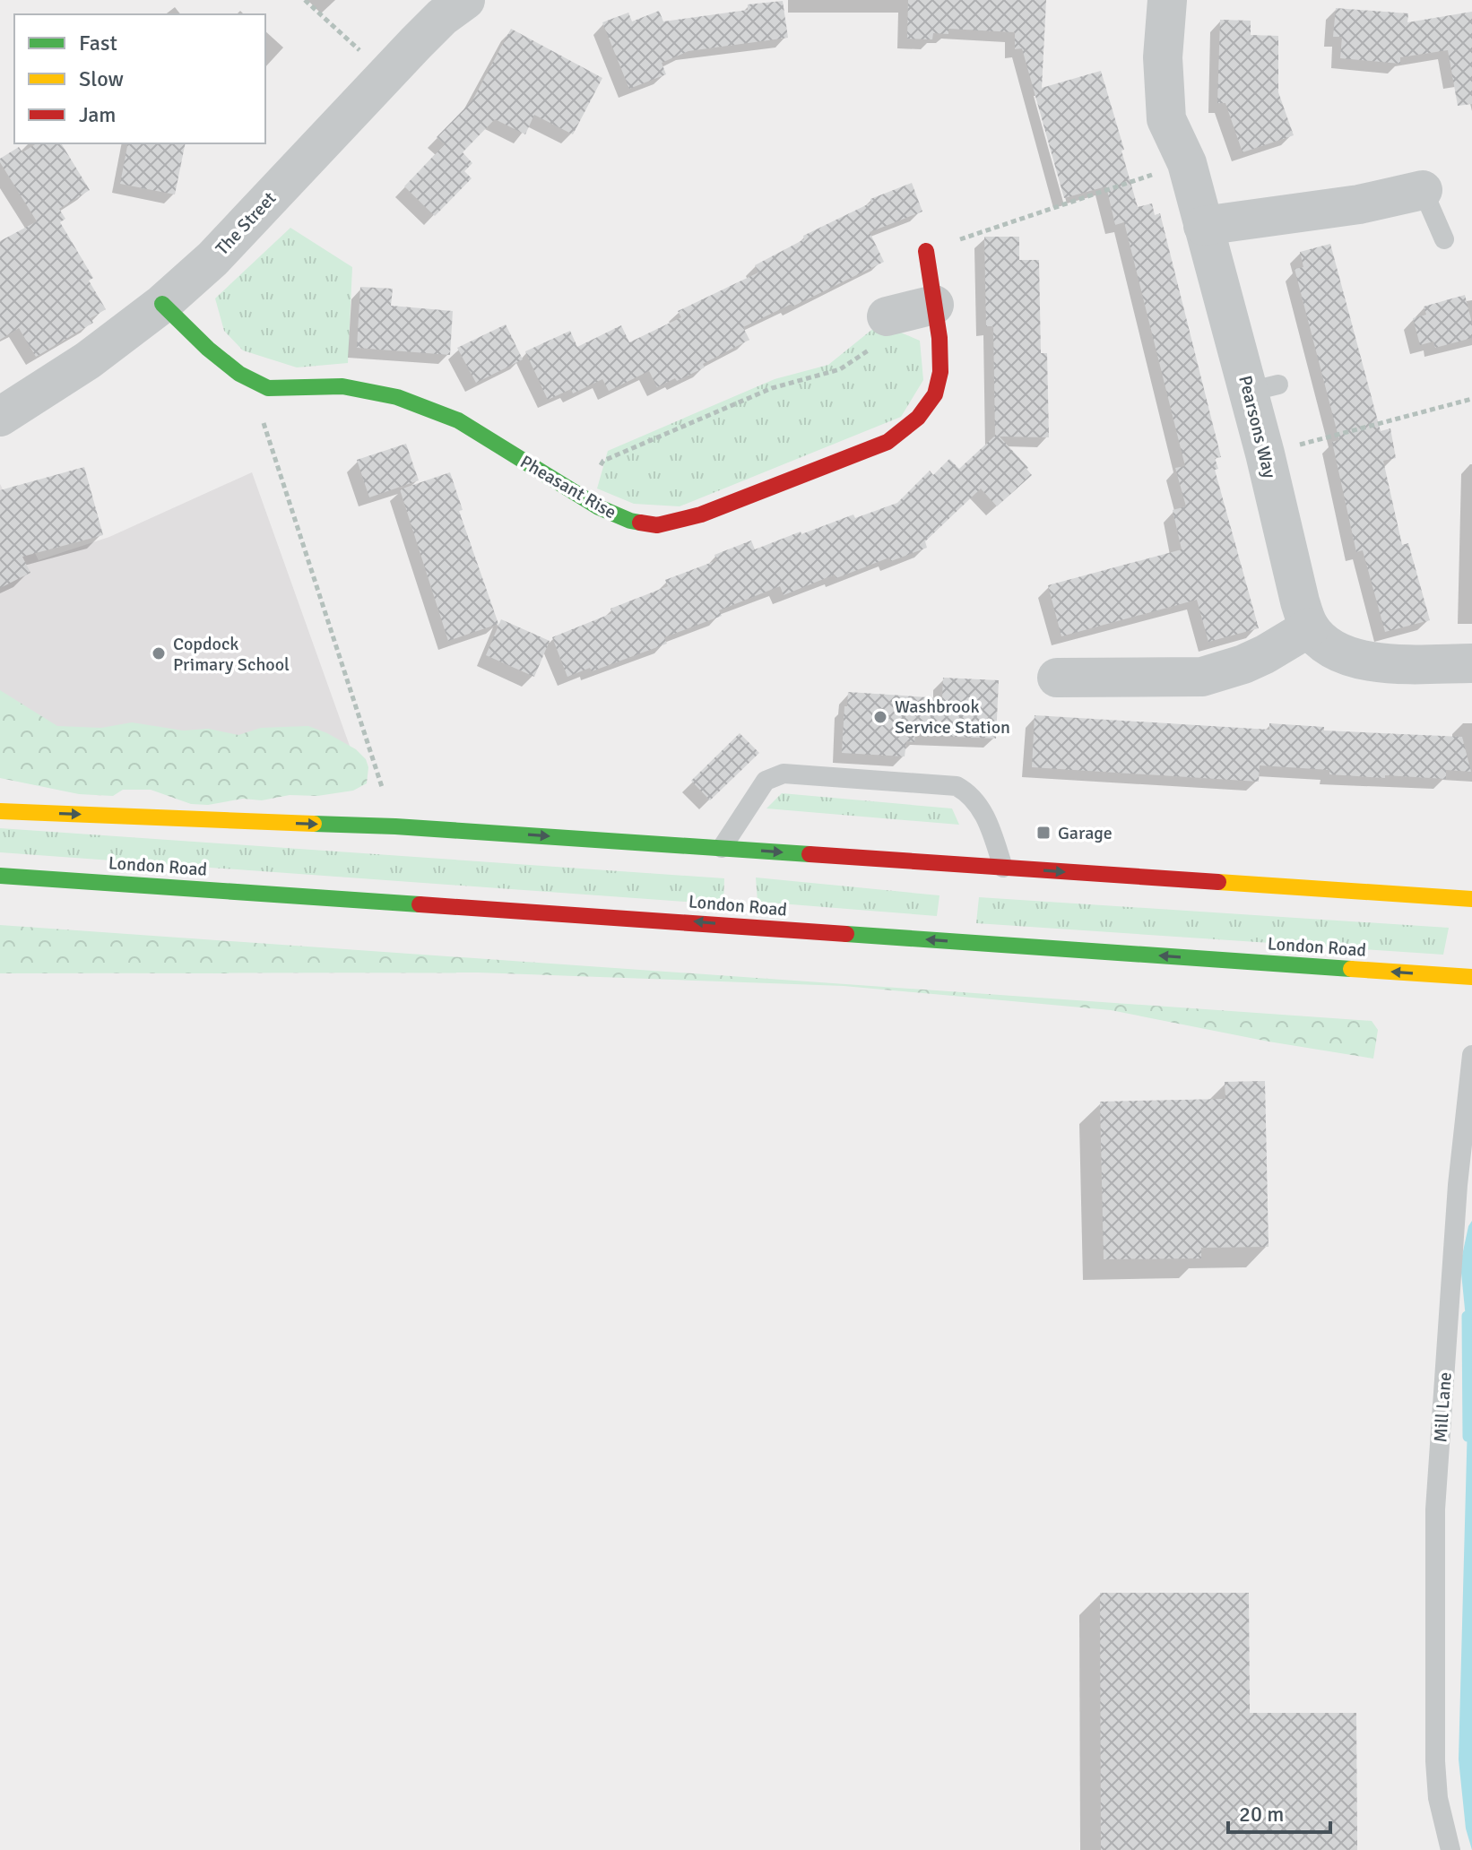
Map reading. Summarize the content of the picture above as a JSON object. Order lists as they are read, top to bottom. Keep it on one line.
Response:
{"streets":{"street":["The Street","Pearsons Way","Pheasant Rise","London Road"],"lane":["Mill Lane"]},"crossings":[["The Street","Pheasant Rise"]],"places":{"other":["Copdock Primary School","Washbrook Service Station"],"transit":["Garage"]},"legend":["Fast","Slow","Jam"],"scale_bar":"20 m"}
